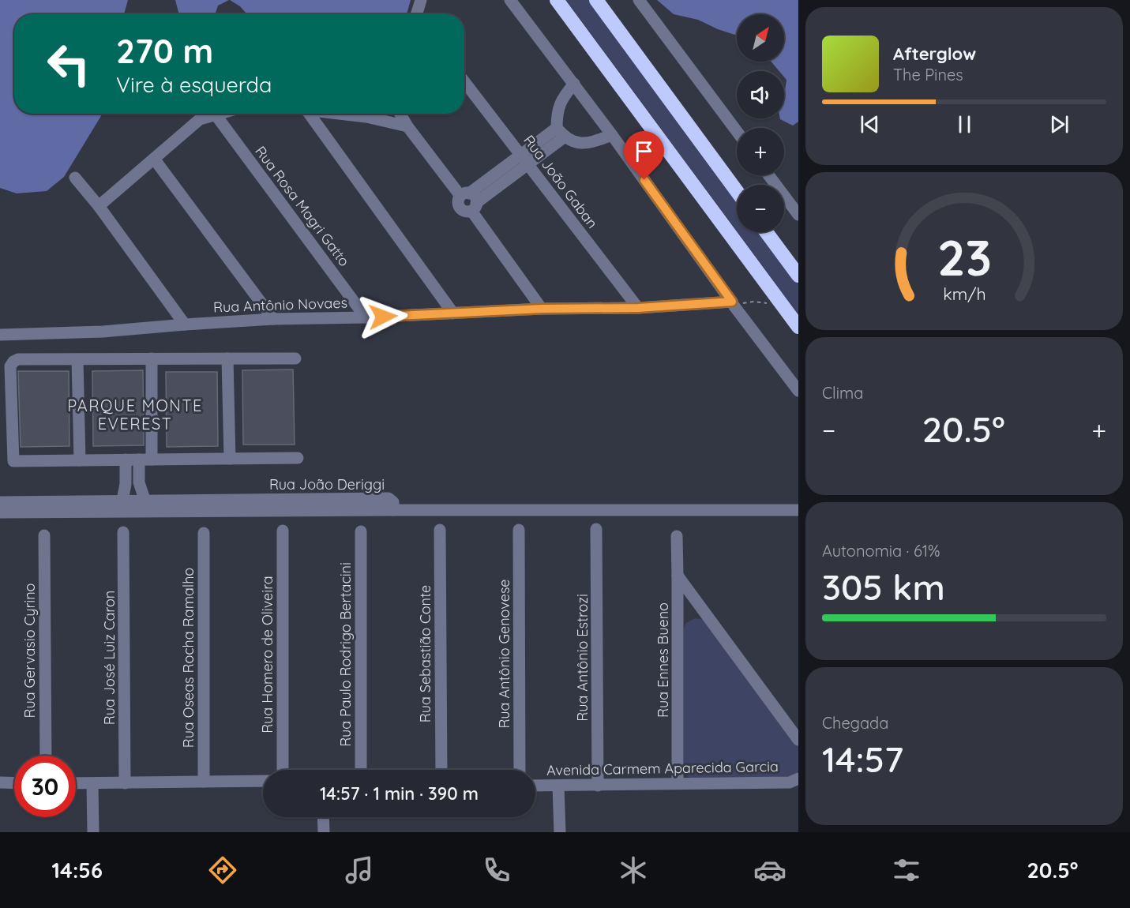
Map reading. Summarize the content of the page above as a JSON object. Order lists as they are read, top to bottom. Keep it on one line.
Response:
{"streets":{"street":["Rua João Gaban","Rua Rosa Magri Gatto","Rua Antônio Novaes","Rua João Deriggi","Rua Gervasio Cyrino","Rua Sebastião Conte","Rua Antônio Genovese","Rua Homero de Oliveira","Rua Paulo Rodrigo Bertacini","Rua José Luiz Caron","Rua Oseas Rocha Ramalho","Rua Antônio Estrozi","Rua Ennes Bueno","Avenida Carmem Aparecida Garcia"]},"crossings":[["Rua João Gaban","Rua Antônio Novaes"],["Rua Rosa Magri Gatto","Rua Antônio Novaes"],["Rua Antônio Estrozi","Avenida Carmem Aparecida Garcia"],["Rua Ennes Bueno","Avenida Carmem Aparecida Garcia"]],"districts":["PARQUE MONTE EVEREST"],"north":"top right","page":{"map_buttons":["+","−"],"turn":["270 m","Vire à esquerda"],"song":["Afterglow","The Pines"],"tile":["Clima",["Autonomia · 61%","305 km"],["Chegada","14:57"]],"heat":["−","20.5°","+"],"limit":"30","trip":"14:57 · 1 min · 390 m","tabs":["14:56","20.5°"],"gauge":["23","km/h"]}}
